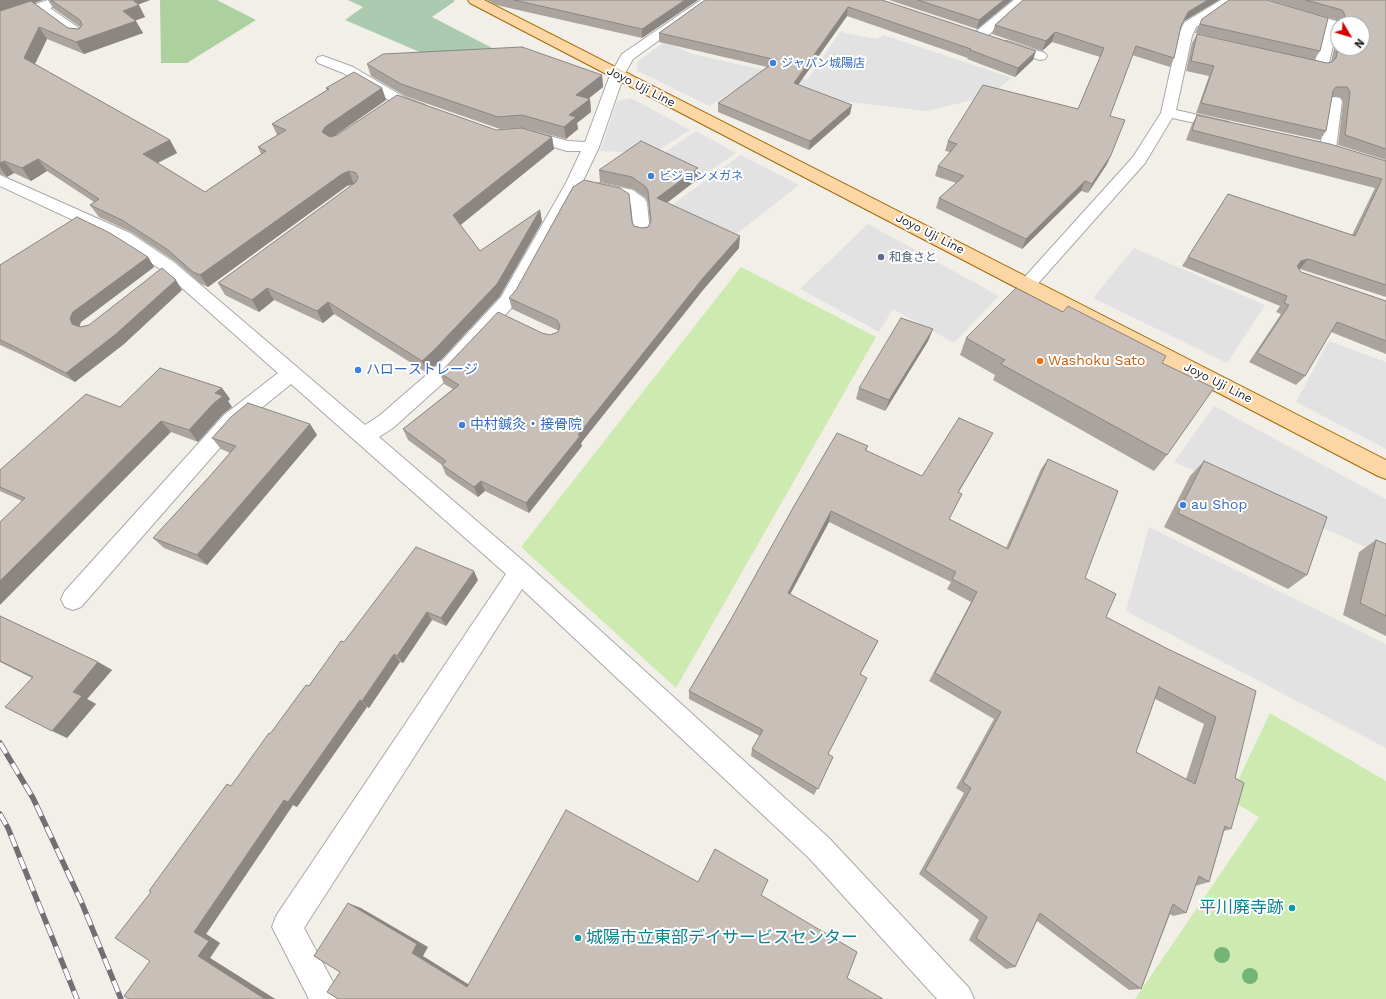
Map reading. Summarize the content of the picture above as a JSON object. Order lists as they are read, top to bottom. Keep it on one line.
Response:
{"streets":{"main road":["Joyo Uji Line"]},"places":["ジャパン城陽店","ビジョンメガネ","和食さと","Washoku Sato","ハローストレージ","中村鍼灸・接骨院","au Shop","平川廃寺跡","城陽市立東部デイサービスセンター"],"north":"bottom right"}
